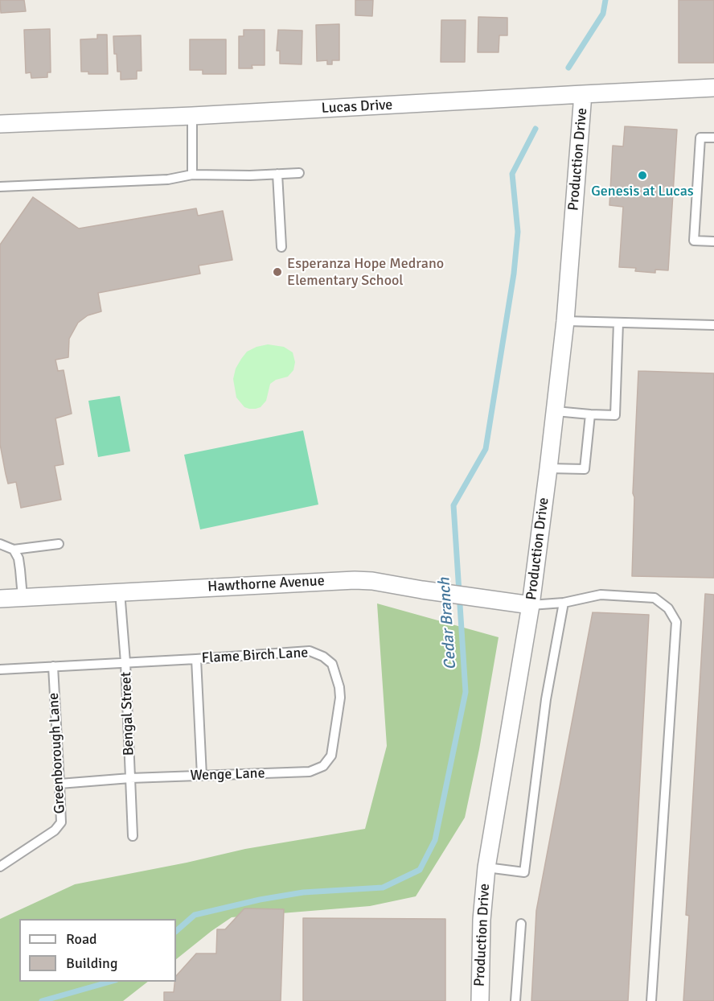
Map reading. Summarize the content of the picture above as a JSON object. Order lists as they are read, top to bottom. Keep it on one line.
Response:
{"streets":{"street":["Lucas Drive","Production Drive","Hawthorne Avenue"],"lane":["Flame Birch Lane","Bengal Street","Greenborough Lane","Wenge Lane"]},"crossings":[["Lucas Drive","Production Drive"],["Production Drive","Hawthorne Avenue"],["Hawthorne Avenue","Bengal Street"],["Flame Birch Lane","Bengal Street"],["Flame Birch Lane","Greenborough Lane"],["Flame Birch Lane","Wenge Lane"],["Bengal Street","Wenge Lane"],["Greenborough Lane","Wenge Lane"]],"water":["Cedar Branch"],"places":["Genesis at Lucas","Esperanza Hope Medrano Elementary School"],"legend":["Road","Building"]}
